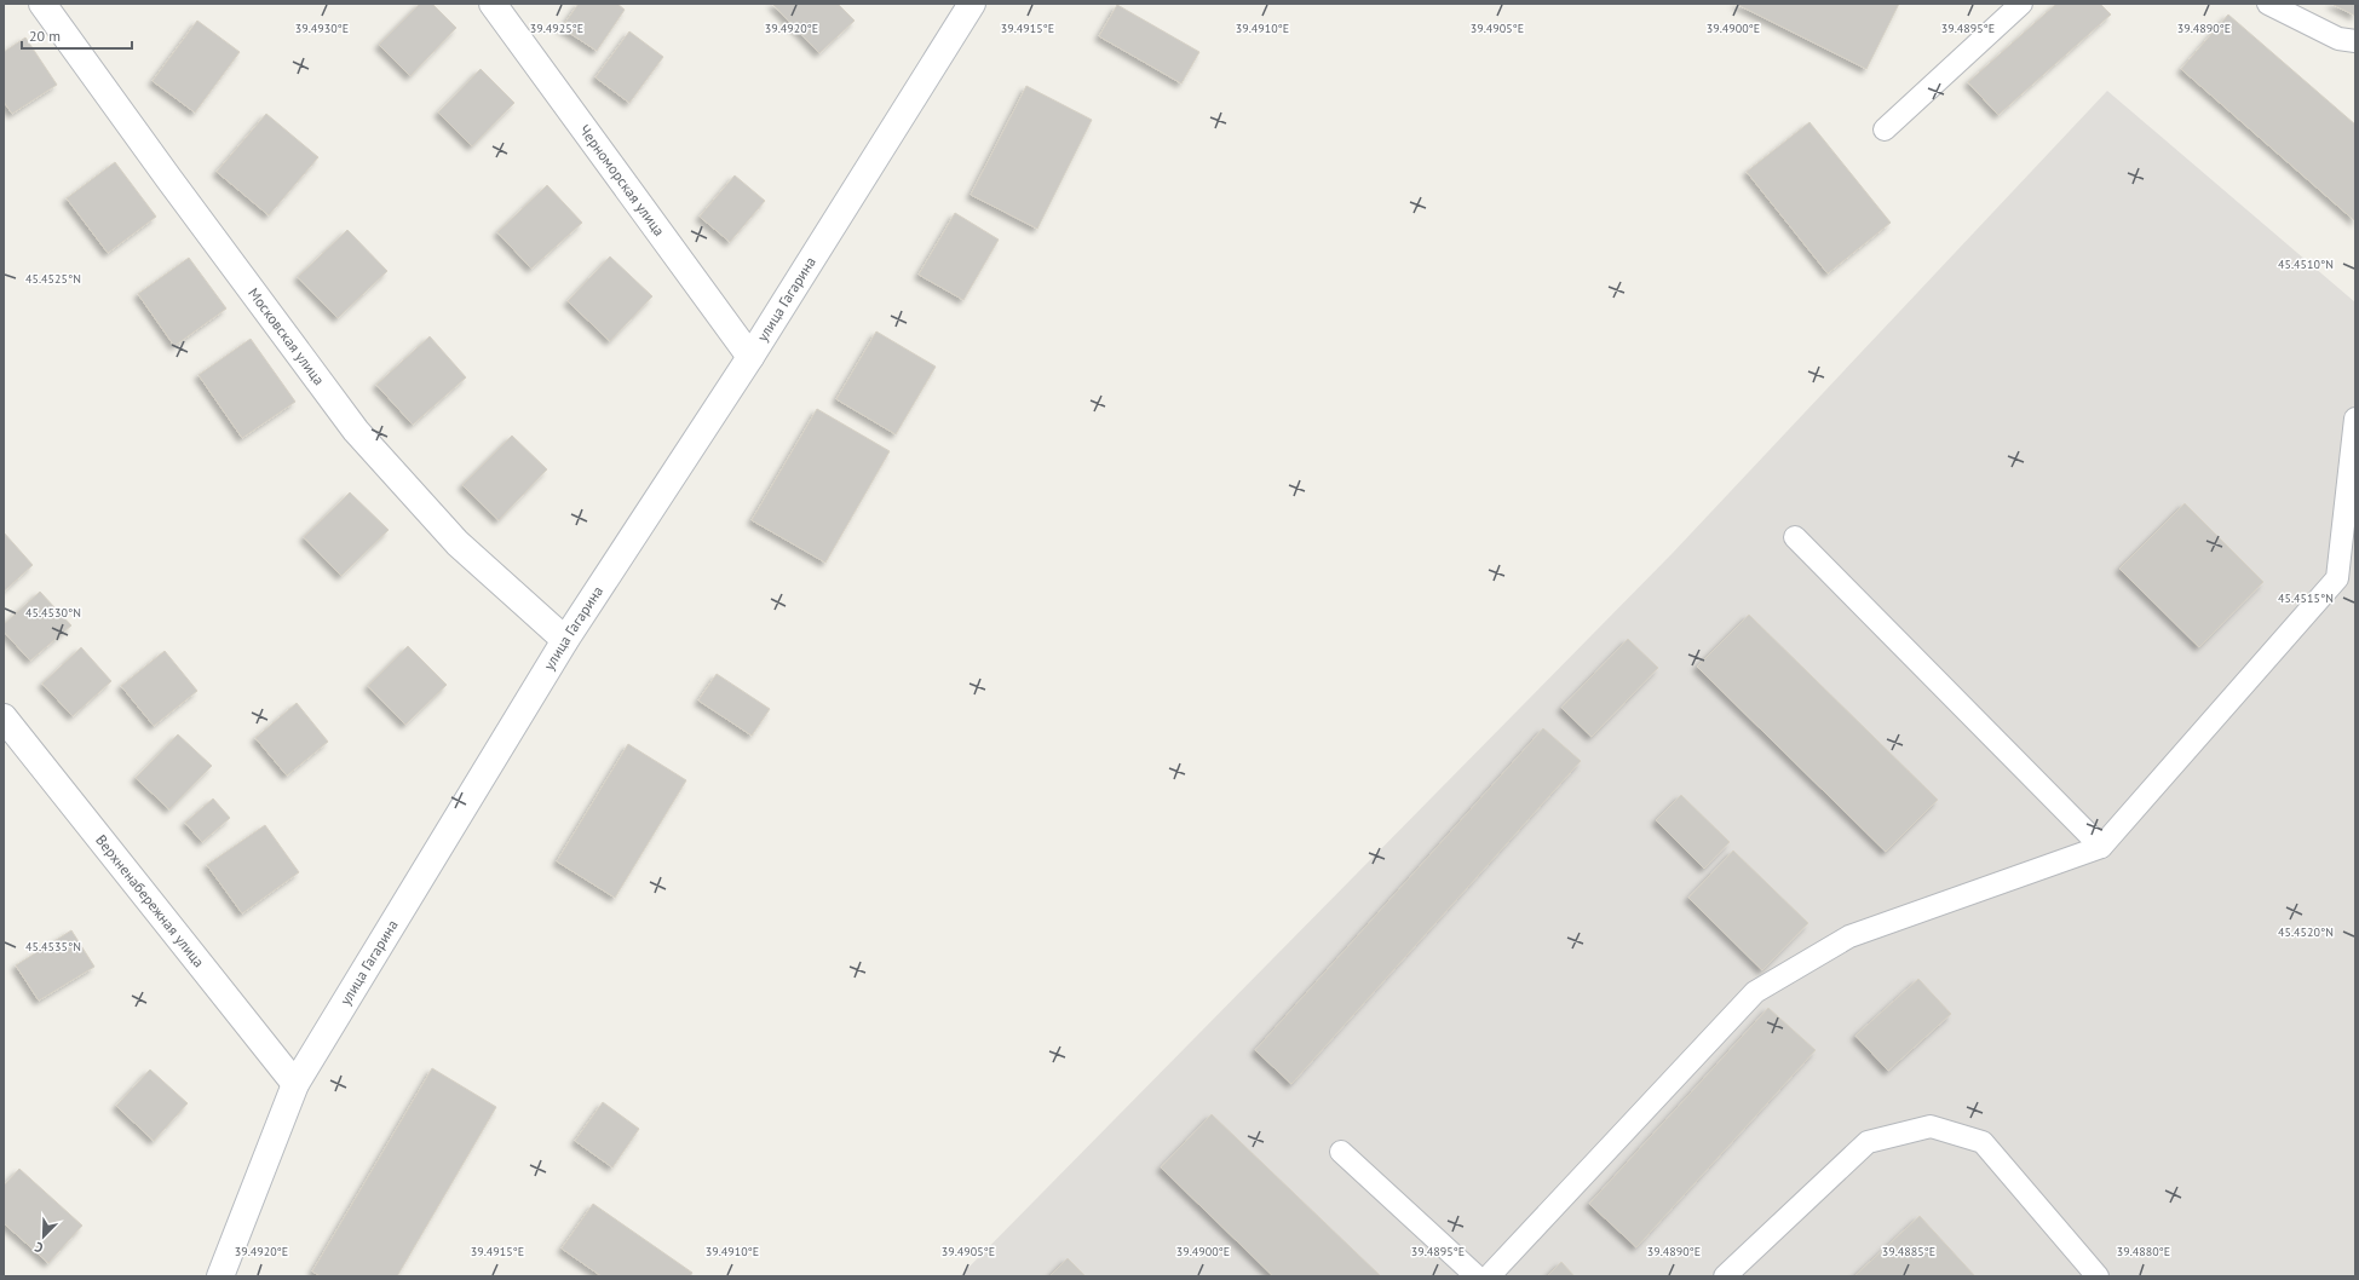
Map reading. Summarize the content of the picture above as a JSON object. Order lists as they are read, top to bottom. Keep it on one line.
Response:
{"streets":{"street":["Черноморская улица","улица Гагарина","Московская улица","Верхненабережная улица"]},"crossings":[["Черноморская улица","улица Гагарина"],["улица Гагарина","Московская улица"],["улица Гагарина","Верхненабережная улица"]],"scale_bar":"20 m","north":"bottom left","coordinates":["39.4925°E","39.4920°E","39.4915°E","39.4910°E","39.4905°E","39.4900°E","39.4890°E","39.4930°E","39.4895°E","45.4510°N","45.4525°N","45.4515°N","45.4530°N","45.4520°N","45.4535°N","39.4885°E","39.4880°E"]}
